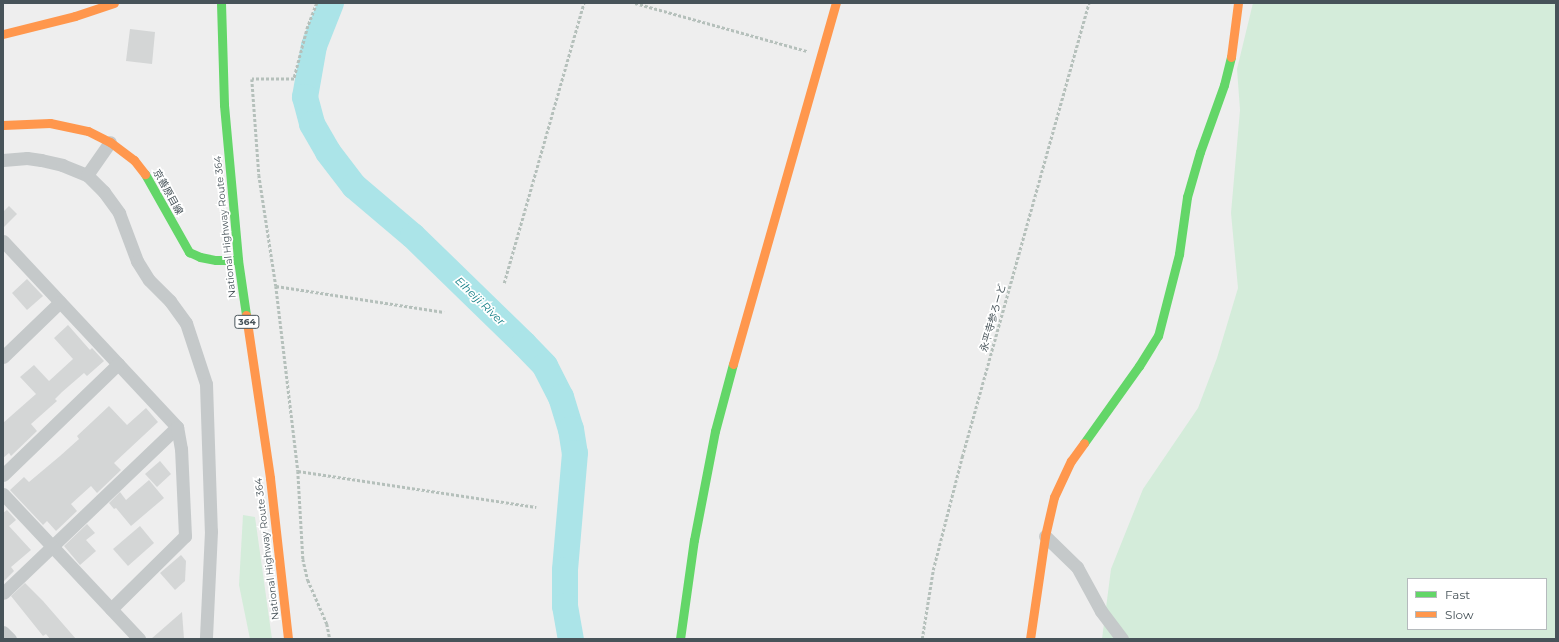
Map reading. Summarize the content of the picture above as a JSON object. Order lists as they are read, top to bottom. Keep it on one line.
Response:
{"streets":{"main road":["京善原目線","National Highway Route 364","364"],"path":["永平寺参ろーど"]},"crossings":[["京善原目線","National Highway Route 364"]],"water":["Eiheiji River"],"legend":["Fast","Slow"]}
